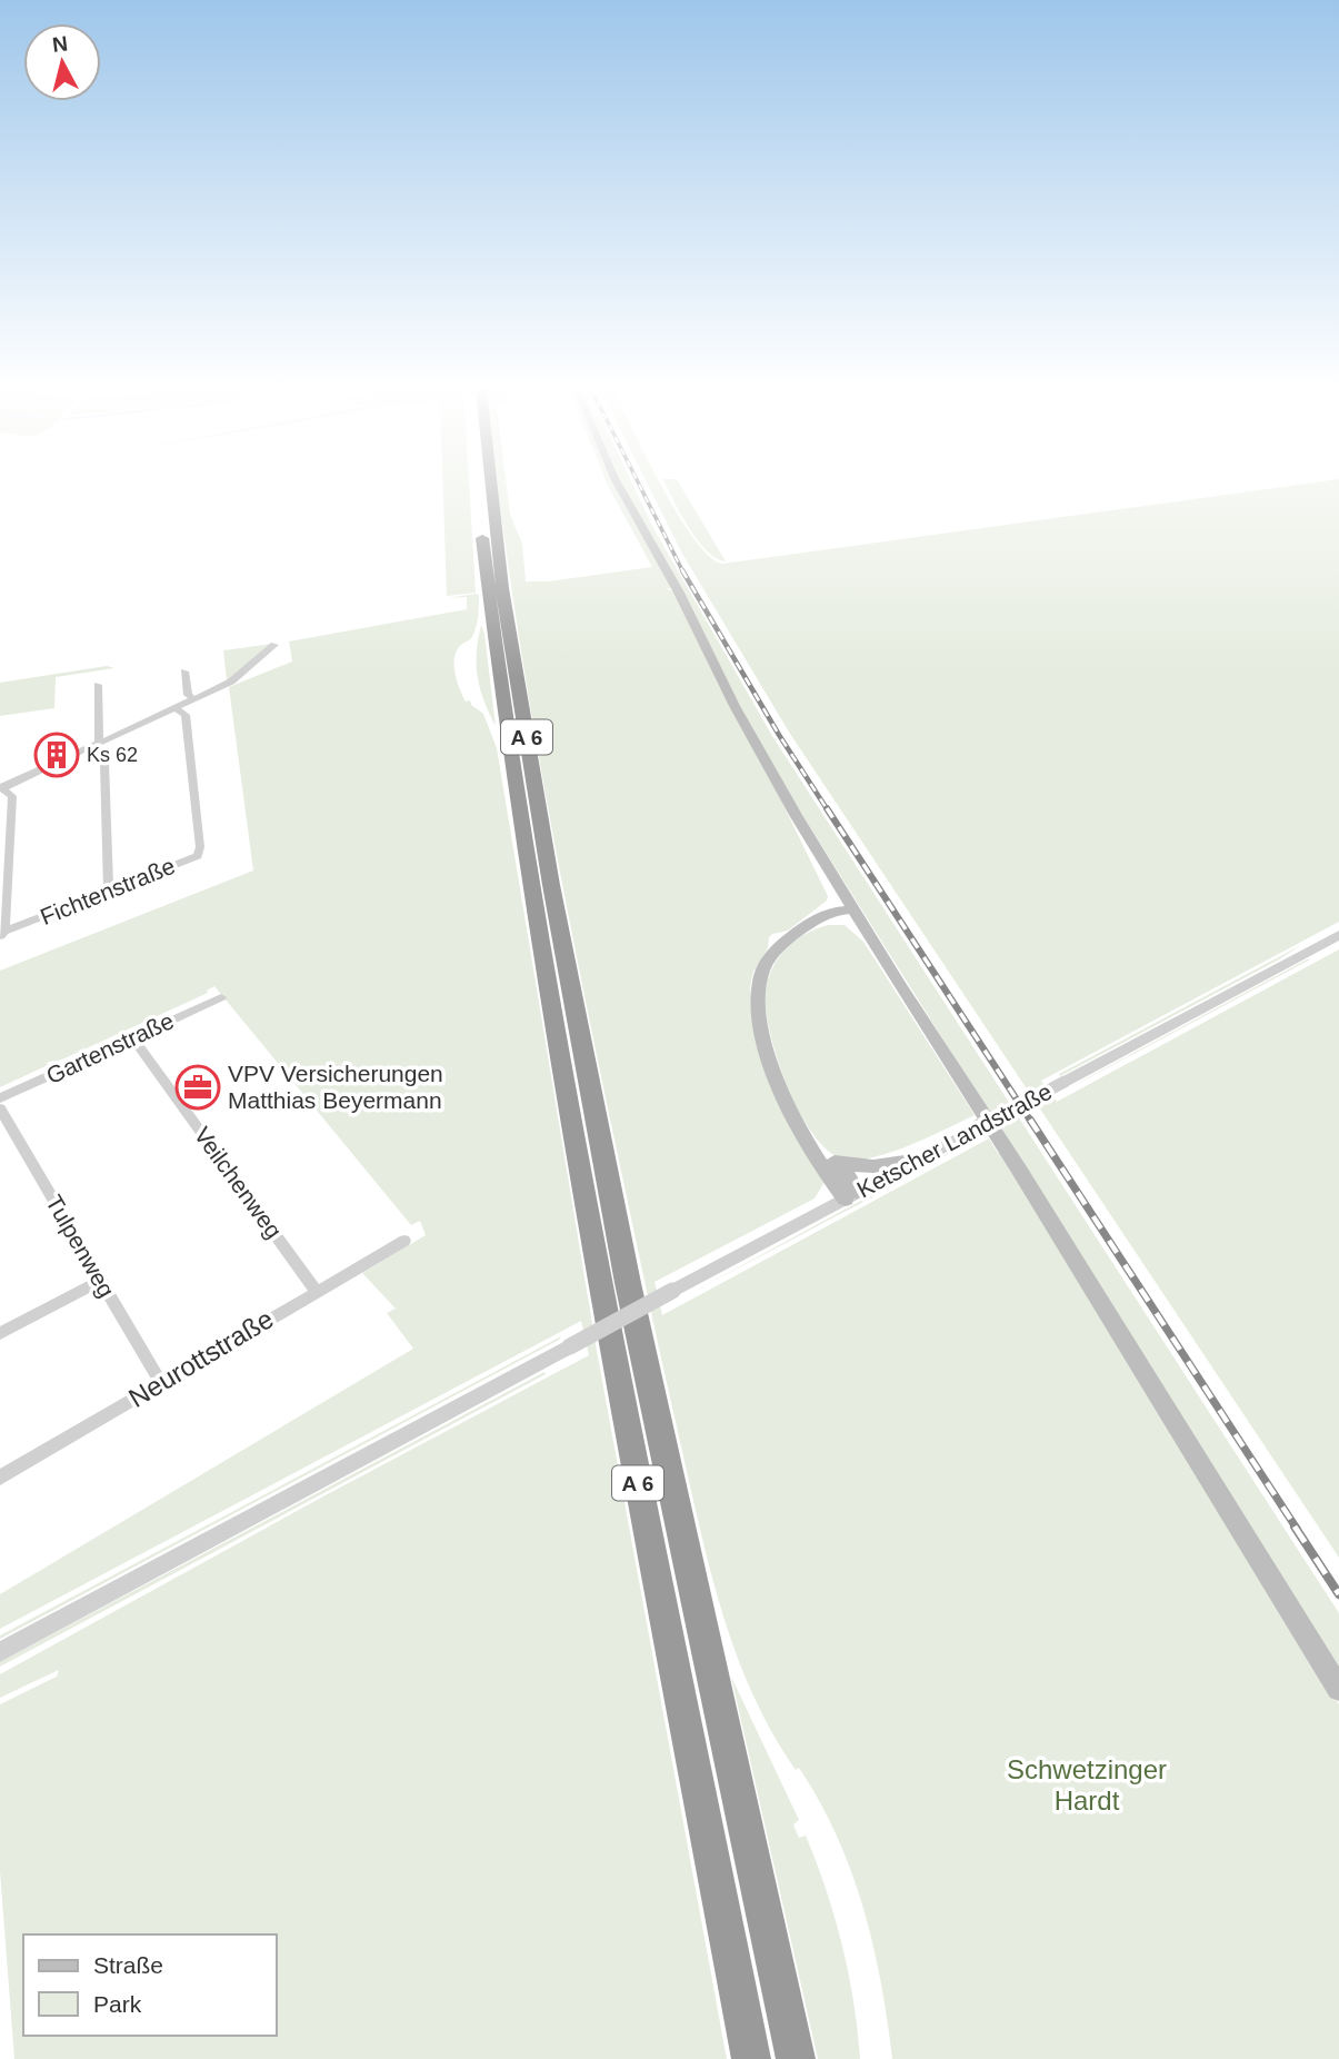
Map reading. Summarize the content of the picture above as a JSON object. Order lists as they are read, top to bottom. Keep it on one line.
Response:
{"streets":{"highway":["A 6"],"street":["Fichtenstraße","Gartenstraße","Ketscher Landstraße","Veilchenweg","Tulpenweg","Neurottstraße"]},"crossings":[["Gartenstraße","Veilchenweg"],["Veilchenweg","Neurottstraße"],["Tulpenweg","Neurottstraße"]],"parks":["Schwetzinger Hardt"],"places":{"building":["Ks 62"],"office":["VPV Versicherungen Matthias Beyermann"]},"legend":["Straße","Park"],"north":"top"}
